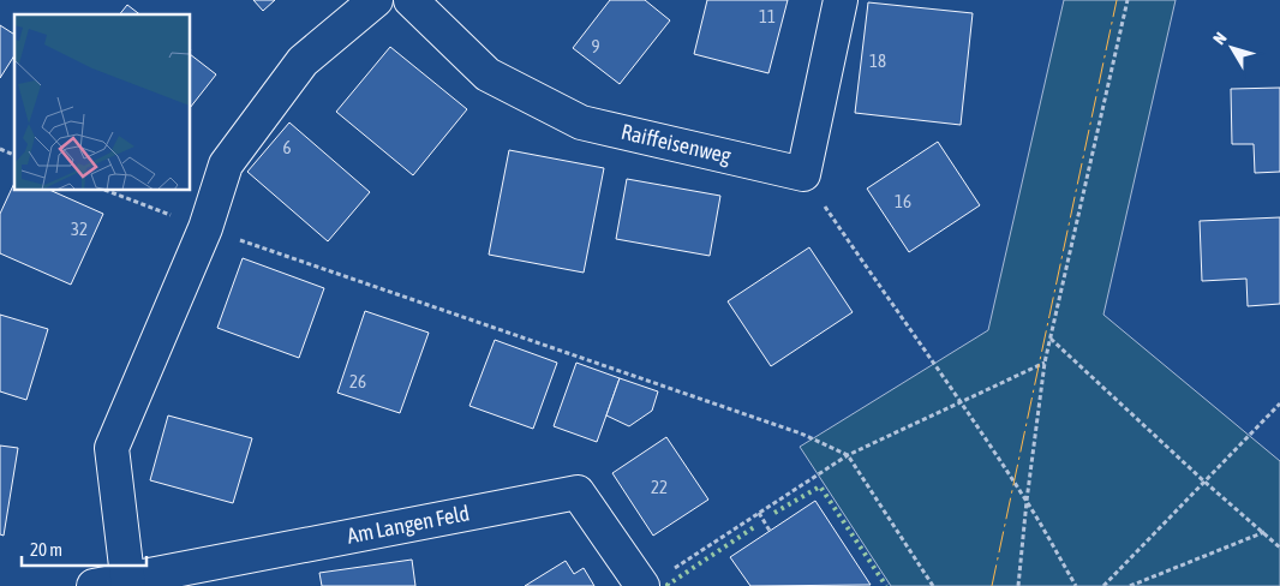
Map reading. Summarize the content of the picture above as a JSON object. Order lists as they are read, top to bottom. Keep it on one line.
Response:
{"streets":{"street":["Raiffeisenweg","Am Langen Feld"]},"house_numbers":["11","9","18","6","16","32","26","22"],"scale_bar":"20 m","north":"top left"}
